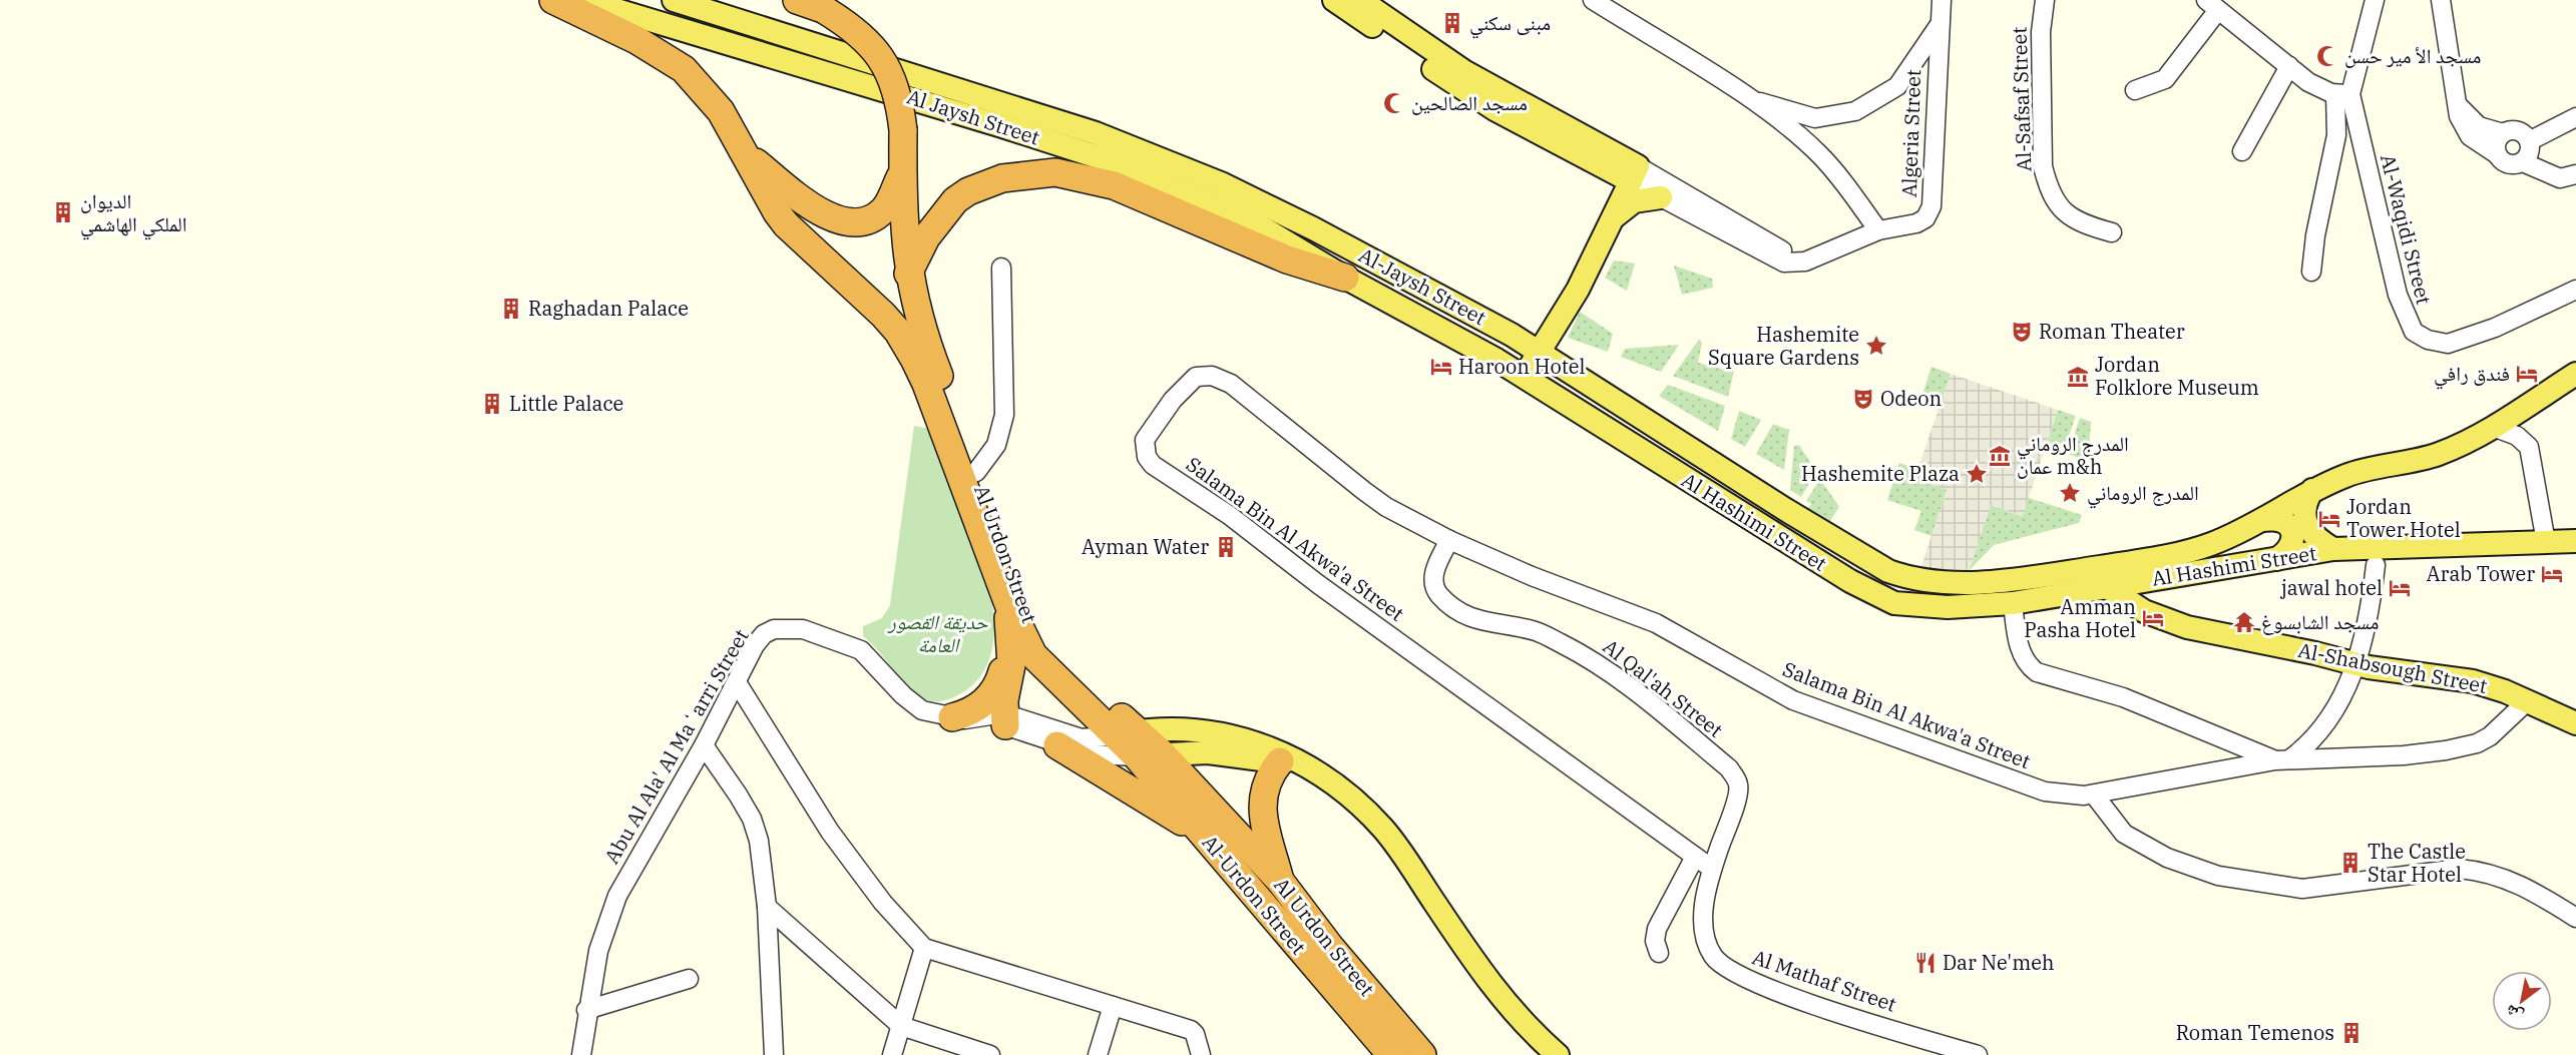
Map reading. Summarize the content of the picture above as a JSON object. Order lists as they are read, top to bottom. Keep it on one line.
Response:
{"streets":{"highway":["Al Urdon Street","Al-Urdon Street"],"main road":["Al Jaysh Street","Al-Jaysh Street","Al Hashimi Street","Al-Shabsough Street"],"street":["Al-Safsaf Street","Algeria Street","Al-Waqidi Street","Salama Bin Al Akwa'a Street","Al Qal'ah Street","Abu Al Ala' Al Maʻarri Street","Al Mathaf Street"]},"crossings":[["Al Jaysh Street","Al-Jaysh Street"],["Al-Jaysh Street","Al Hashimi Street"],["Al Hashimi Street","Al-Shabsough Street"],["Salama Bin Al Akwa'a Street","Al-Shabsough Street"],["Salama Bin Al Akwa'a Street","Al Qal'ah Street"],["Salama Bin Al Akwa'a Street","Al Mathaf Street"],["Al Urdon Street","Al-Urdon Street"],["Al Qal'ah Street","Al Mathaf Street"]],"parks":["حديقة القصور العامة"],"places":{"building":["مبنى سكني","الديوان الملكي الهاشمي","Raghadan Palace","Little Palace","Ayman Water","The Castle Star Hotel","Roman Temenos"],"mosque":["مسجد الأ مير حسن","مسجد الصالحين"],"theatre":["Roman Theater","Odeon"],"place":["Hashemite Square Gardens","Hashemite Plaza","المدرج الروماني"],"hotel":["Haroon Hotel","فندق رافي","Jordan Tower Hotel","Arab Tower","jawal hotel","Amman Pasha Hotel"],"museum":["Jordan Folklore Museum","المدرج الروماني عمان m&h"],"temple":["مسجد الشابسوغ"],"restaurant":["Dar Ne'meh"]},"north":"bottom left"}
